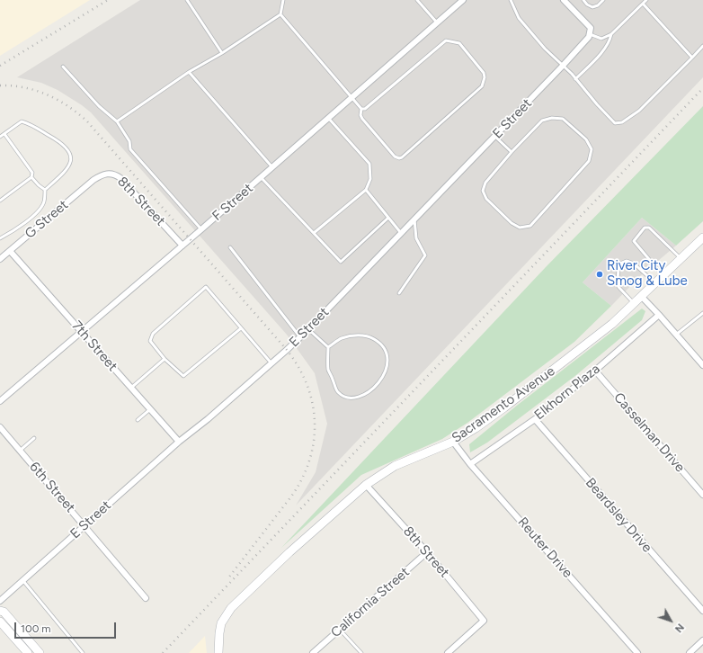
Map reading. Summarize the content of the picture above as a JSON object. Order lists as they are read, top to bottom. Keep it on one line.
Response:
{"streets":{"main road":["Sacramento Avenue"],"street":["E Street","8th Street","F Street","G Street","7th Street","Elkhorn Plaza","Casselman Drive","6th Street","Beardsley Drive","Reuter Drive","California Street"]},"crossings":[["E Street","7th Street"],["E Street","6th Street"],["8th Street","F Street"],["8th Street","G Street"],["8th Street","Sacramento Avenue"],["8th Street","California Street"],["F Street","7th Street"],["G Street","7th Street"],["Elkhorn Plaza","Casselman Drive"],["Elkhorn Plaza","Beardsley Drive"],["Elkhorn Plaza","Reuter Drive"],["Sacramento Avenue","Reuter Drive"]],"places":["River City Smog & Lube"],"scale_bar":"100 m","north":"bottom right"}
